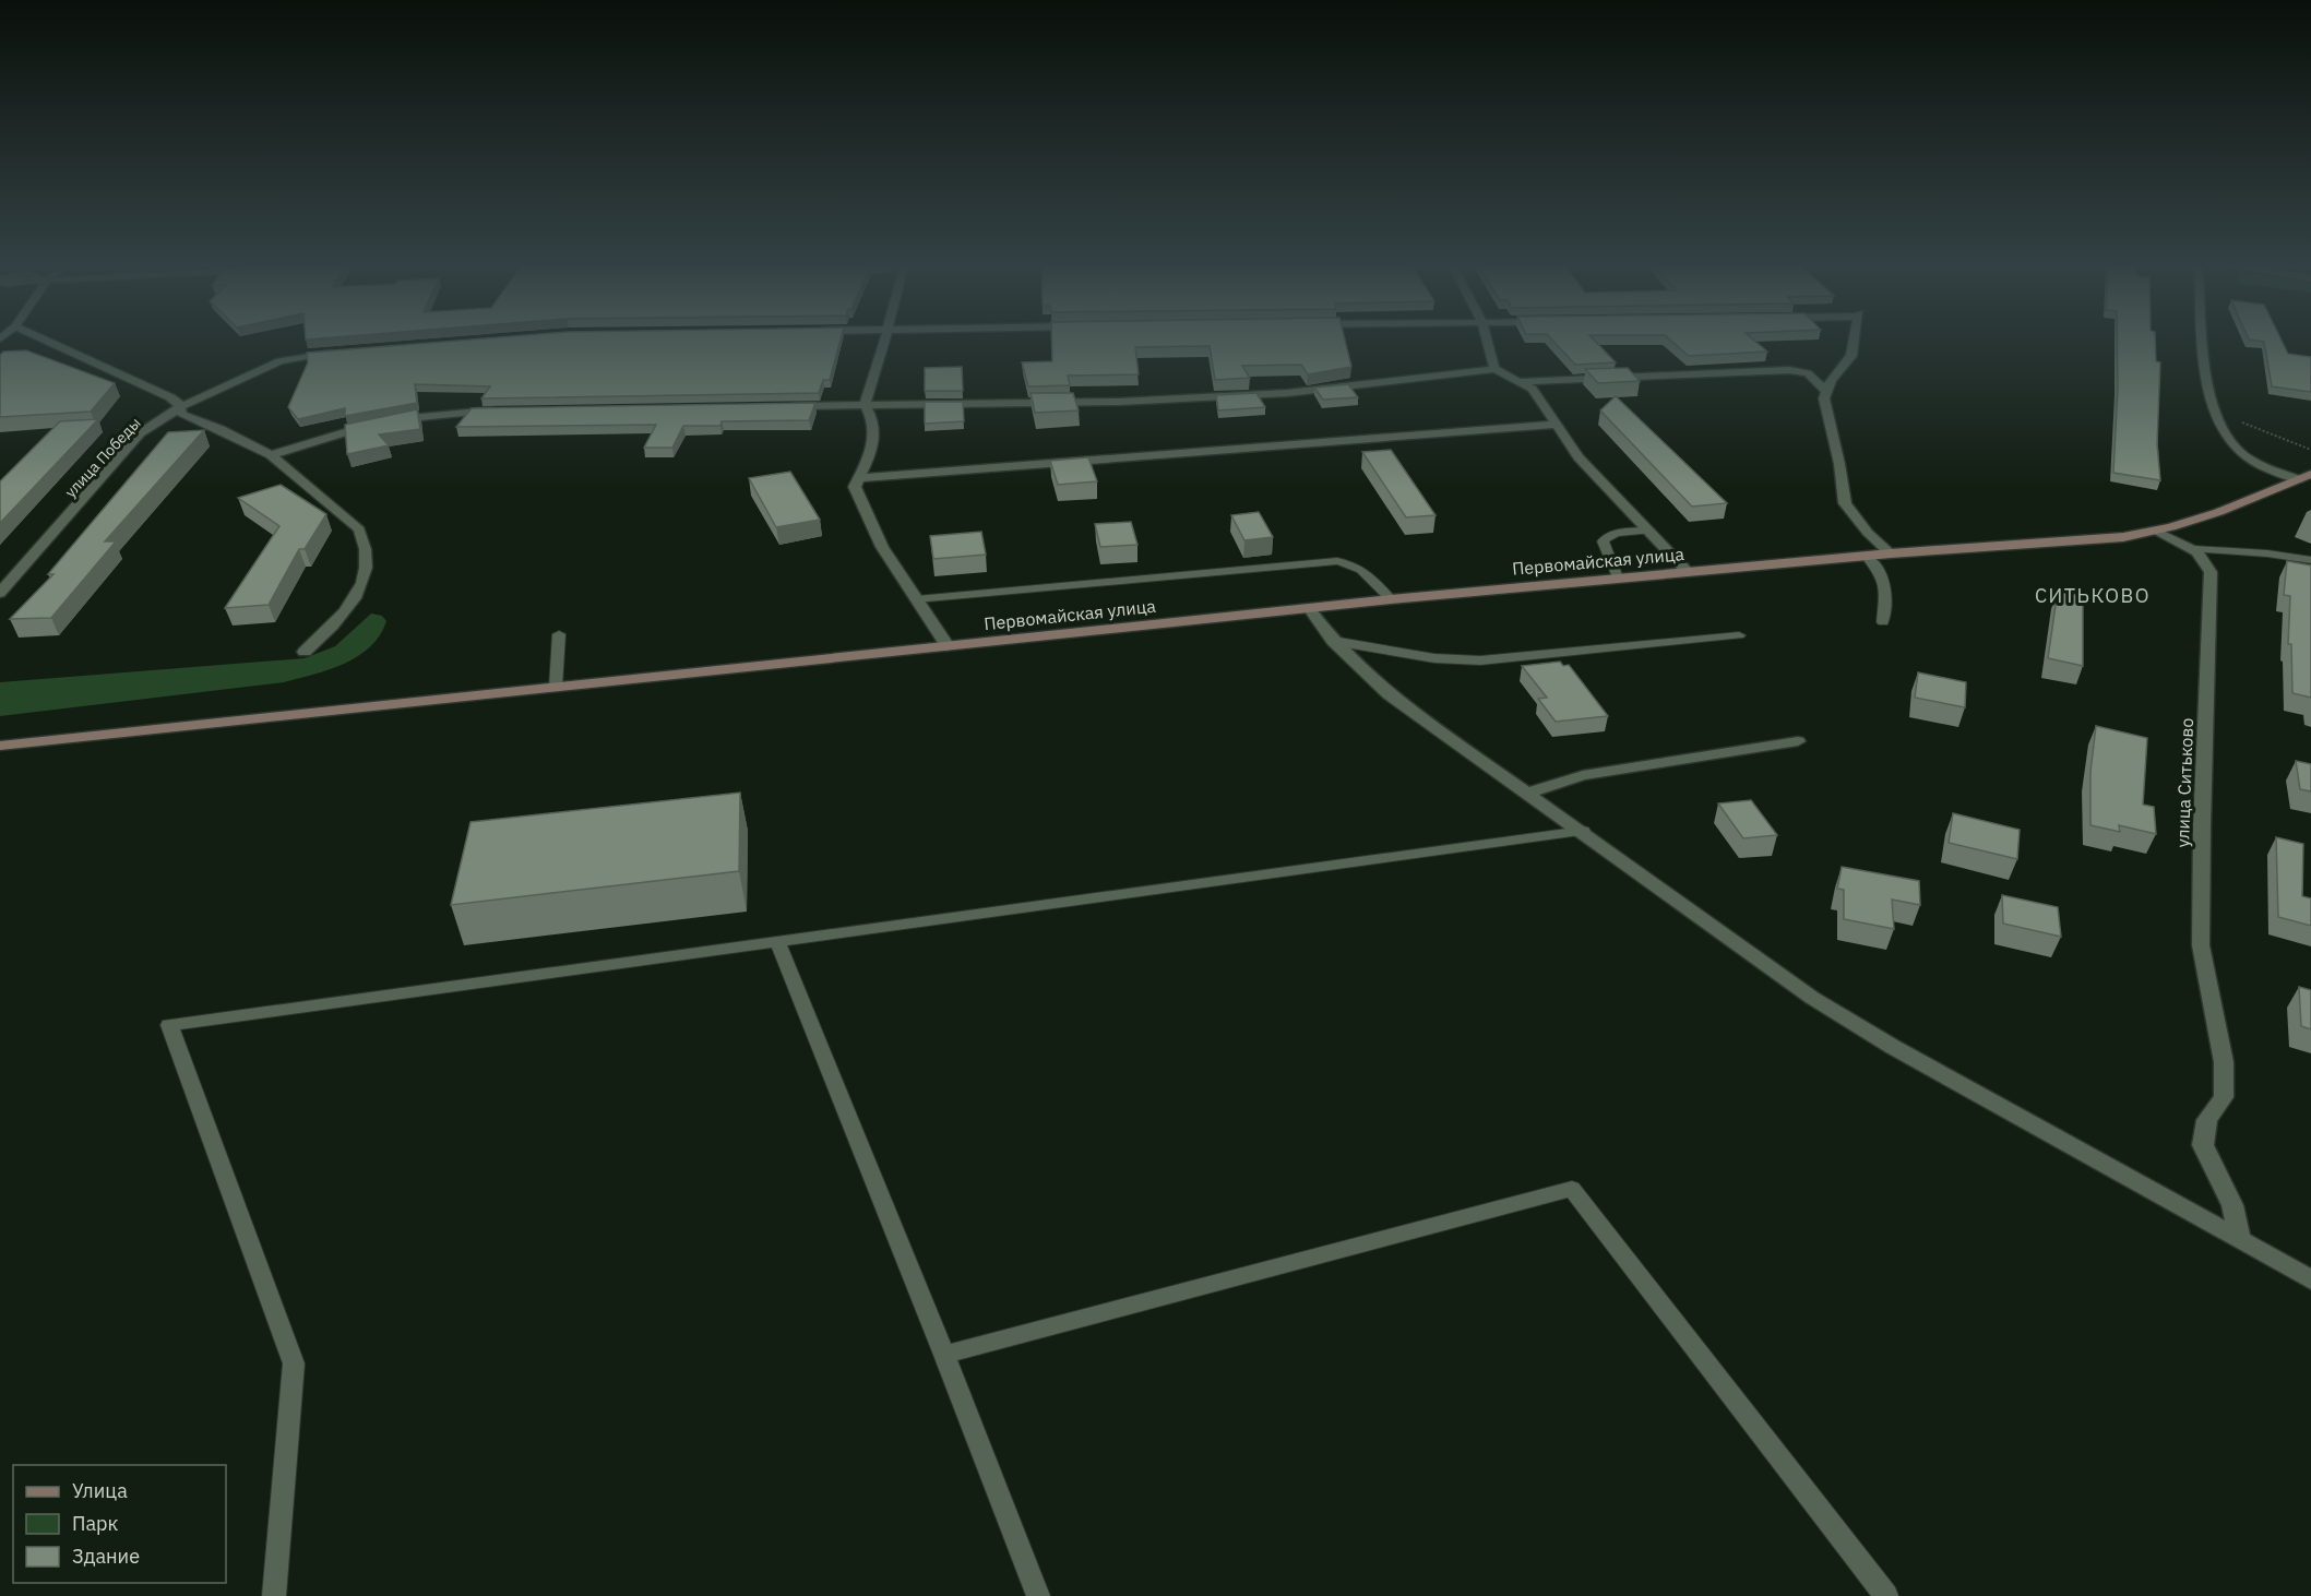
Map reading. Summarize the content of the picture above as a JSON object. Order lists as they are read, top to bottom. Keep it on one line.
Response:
{"streets":{"main road":["Первомайская улица"],"street":["улица Победы","улица Ситьково"]},"districts":["СИТЬКОВО"],"legend":["Улица","Парк","Здание"]}
